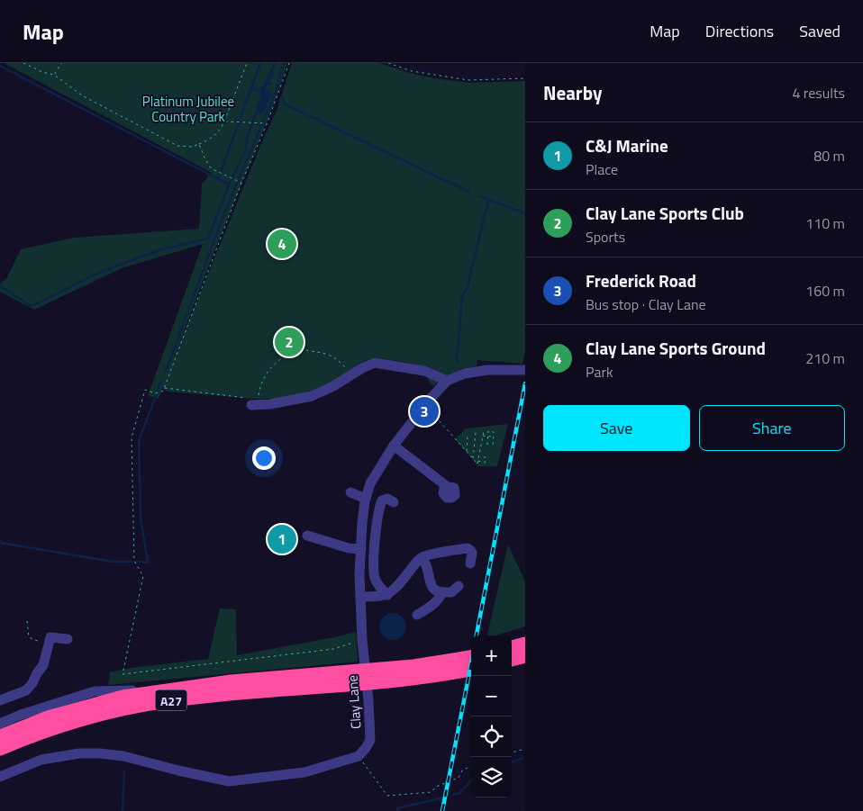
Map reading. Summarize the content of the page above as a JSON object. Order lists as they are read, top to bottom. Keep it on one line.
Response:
{"streets":{"highway":["A27"],"street":["Clay Lane"]},"parks":["Platinum Jubilee Country Park"],"page":{"header":"Map","nav":["Map","Directions","Saved"],"heading":["Nearby","4 results"],"list":[{"mark":"1","name":"C&J Marine","note":"Place","value":"80 m"},{"mark":"2","name":"Clay Lane Sports Club","note":"Sports","value":"110 m"},{"mark":"3","name":"Frederick Road","note":"Bus stop · Clay Lane","value":"160 m"},{"mark":"4","name":"Clay Lane Sports Ground","note":"Park","value":"210 m"}],"pins":["4","2","3","1"],"buttons":["Save","Share"],"map_buttons":["+","−"]}}
